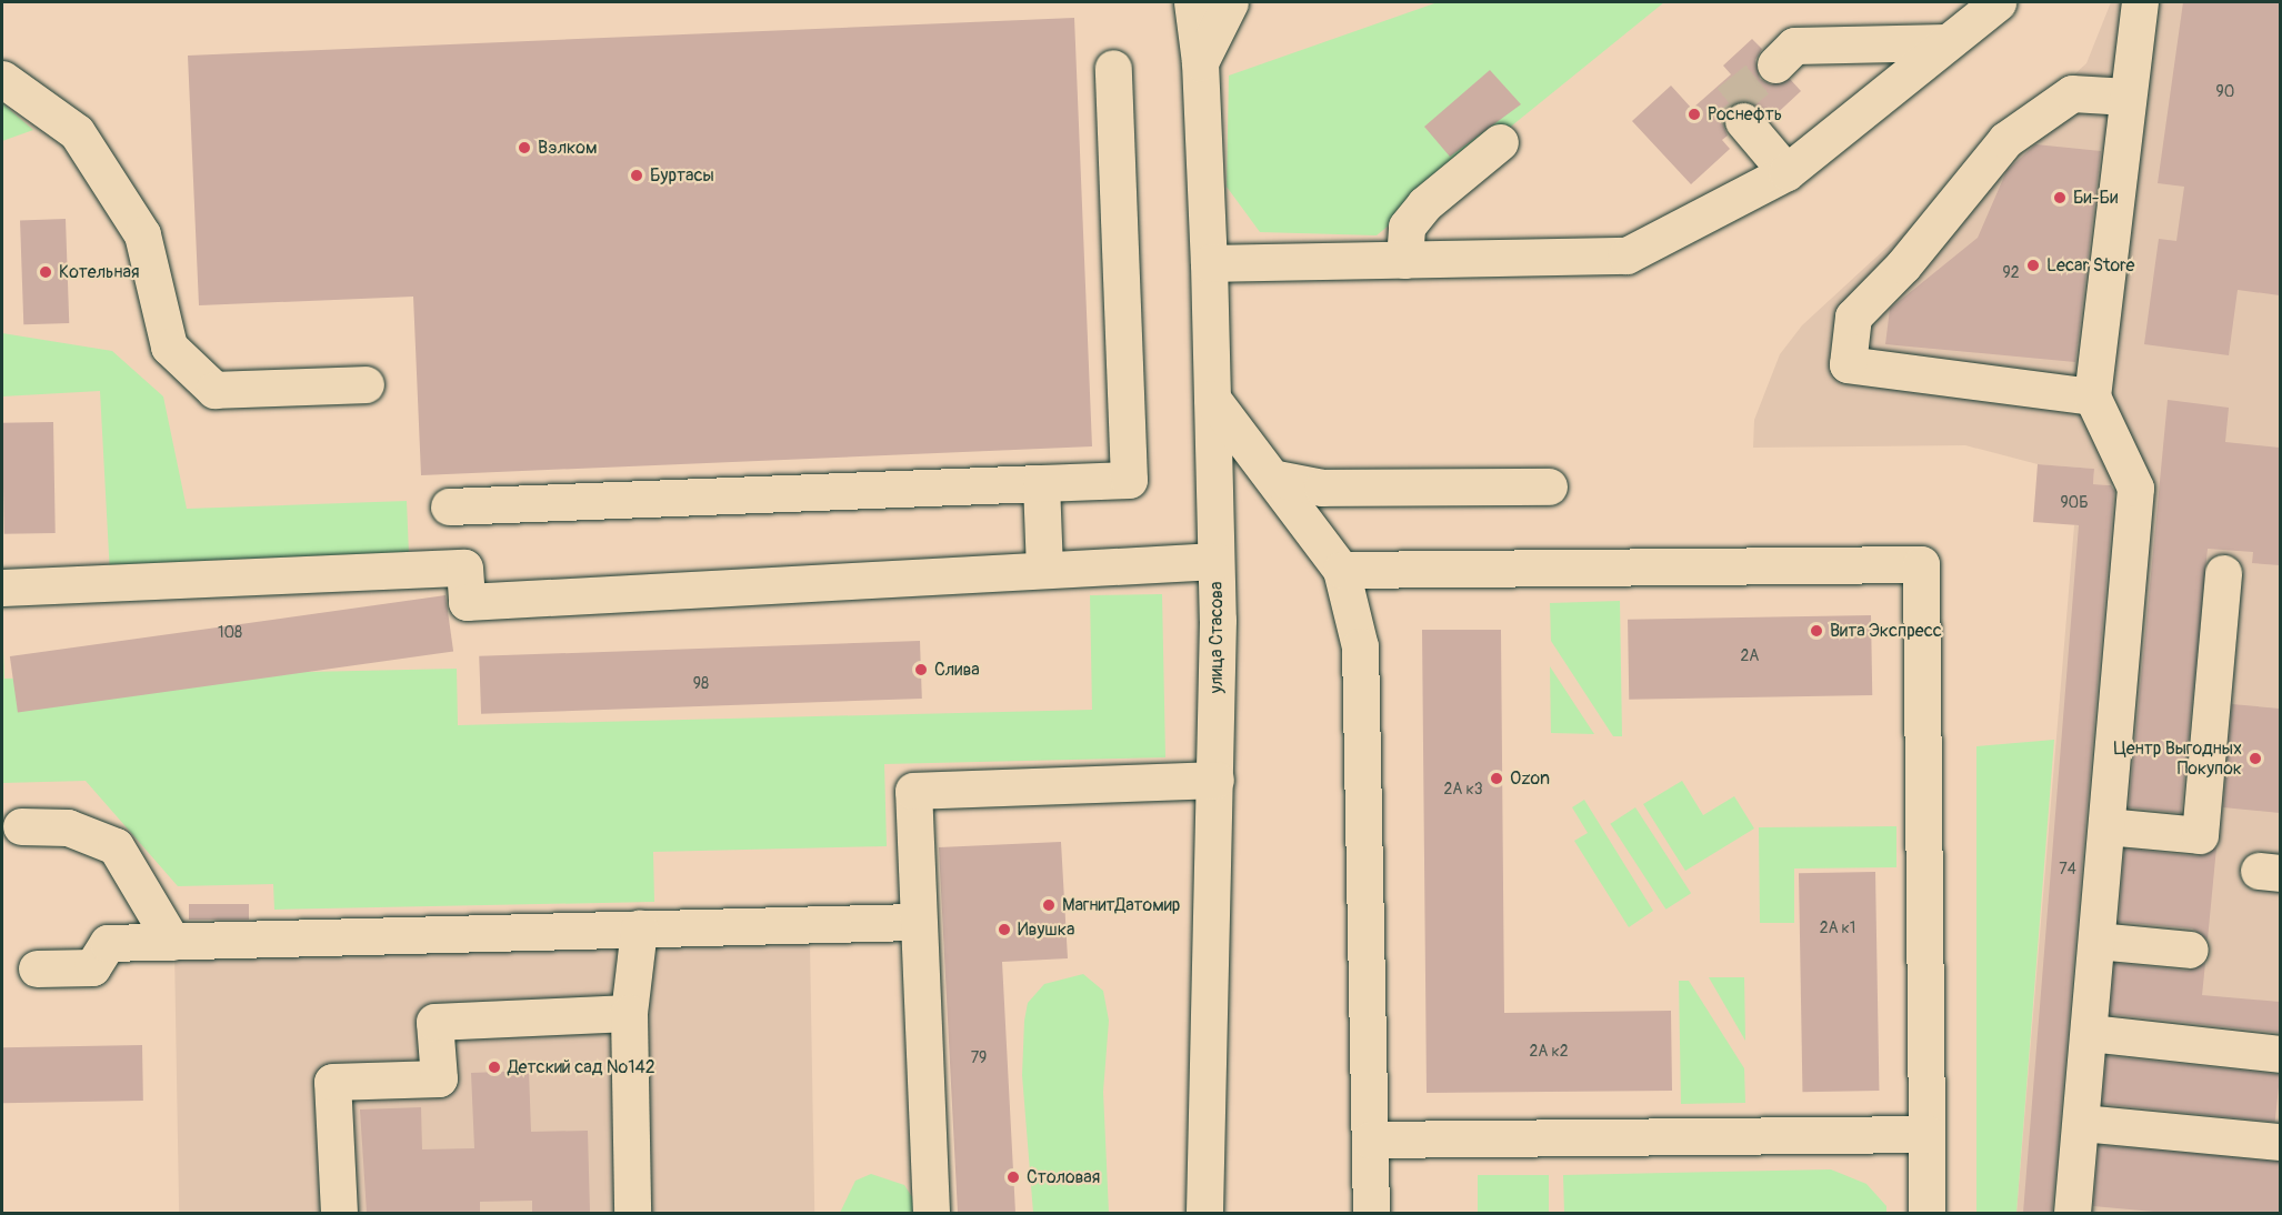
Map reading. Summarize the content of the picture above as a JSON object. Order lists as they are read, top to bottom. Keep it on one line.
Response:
{"streets":{"street":["улица Стасова"]},"places":["Роснефть","Вэлком","Буртасы","Би-Би","Lecar Store","Котельная","Вита Экспресс","Слива","Центр Выгодных Покупок","Ozon","МагнитДатомир","Ивушка","Детский сад №142","Столовая"],"house_numbers":["90","92","90Б","108","2А","98","2А к3","74","2А к1","2А к2","79"]}
